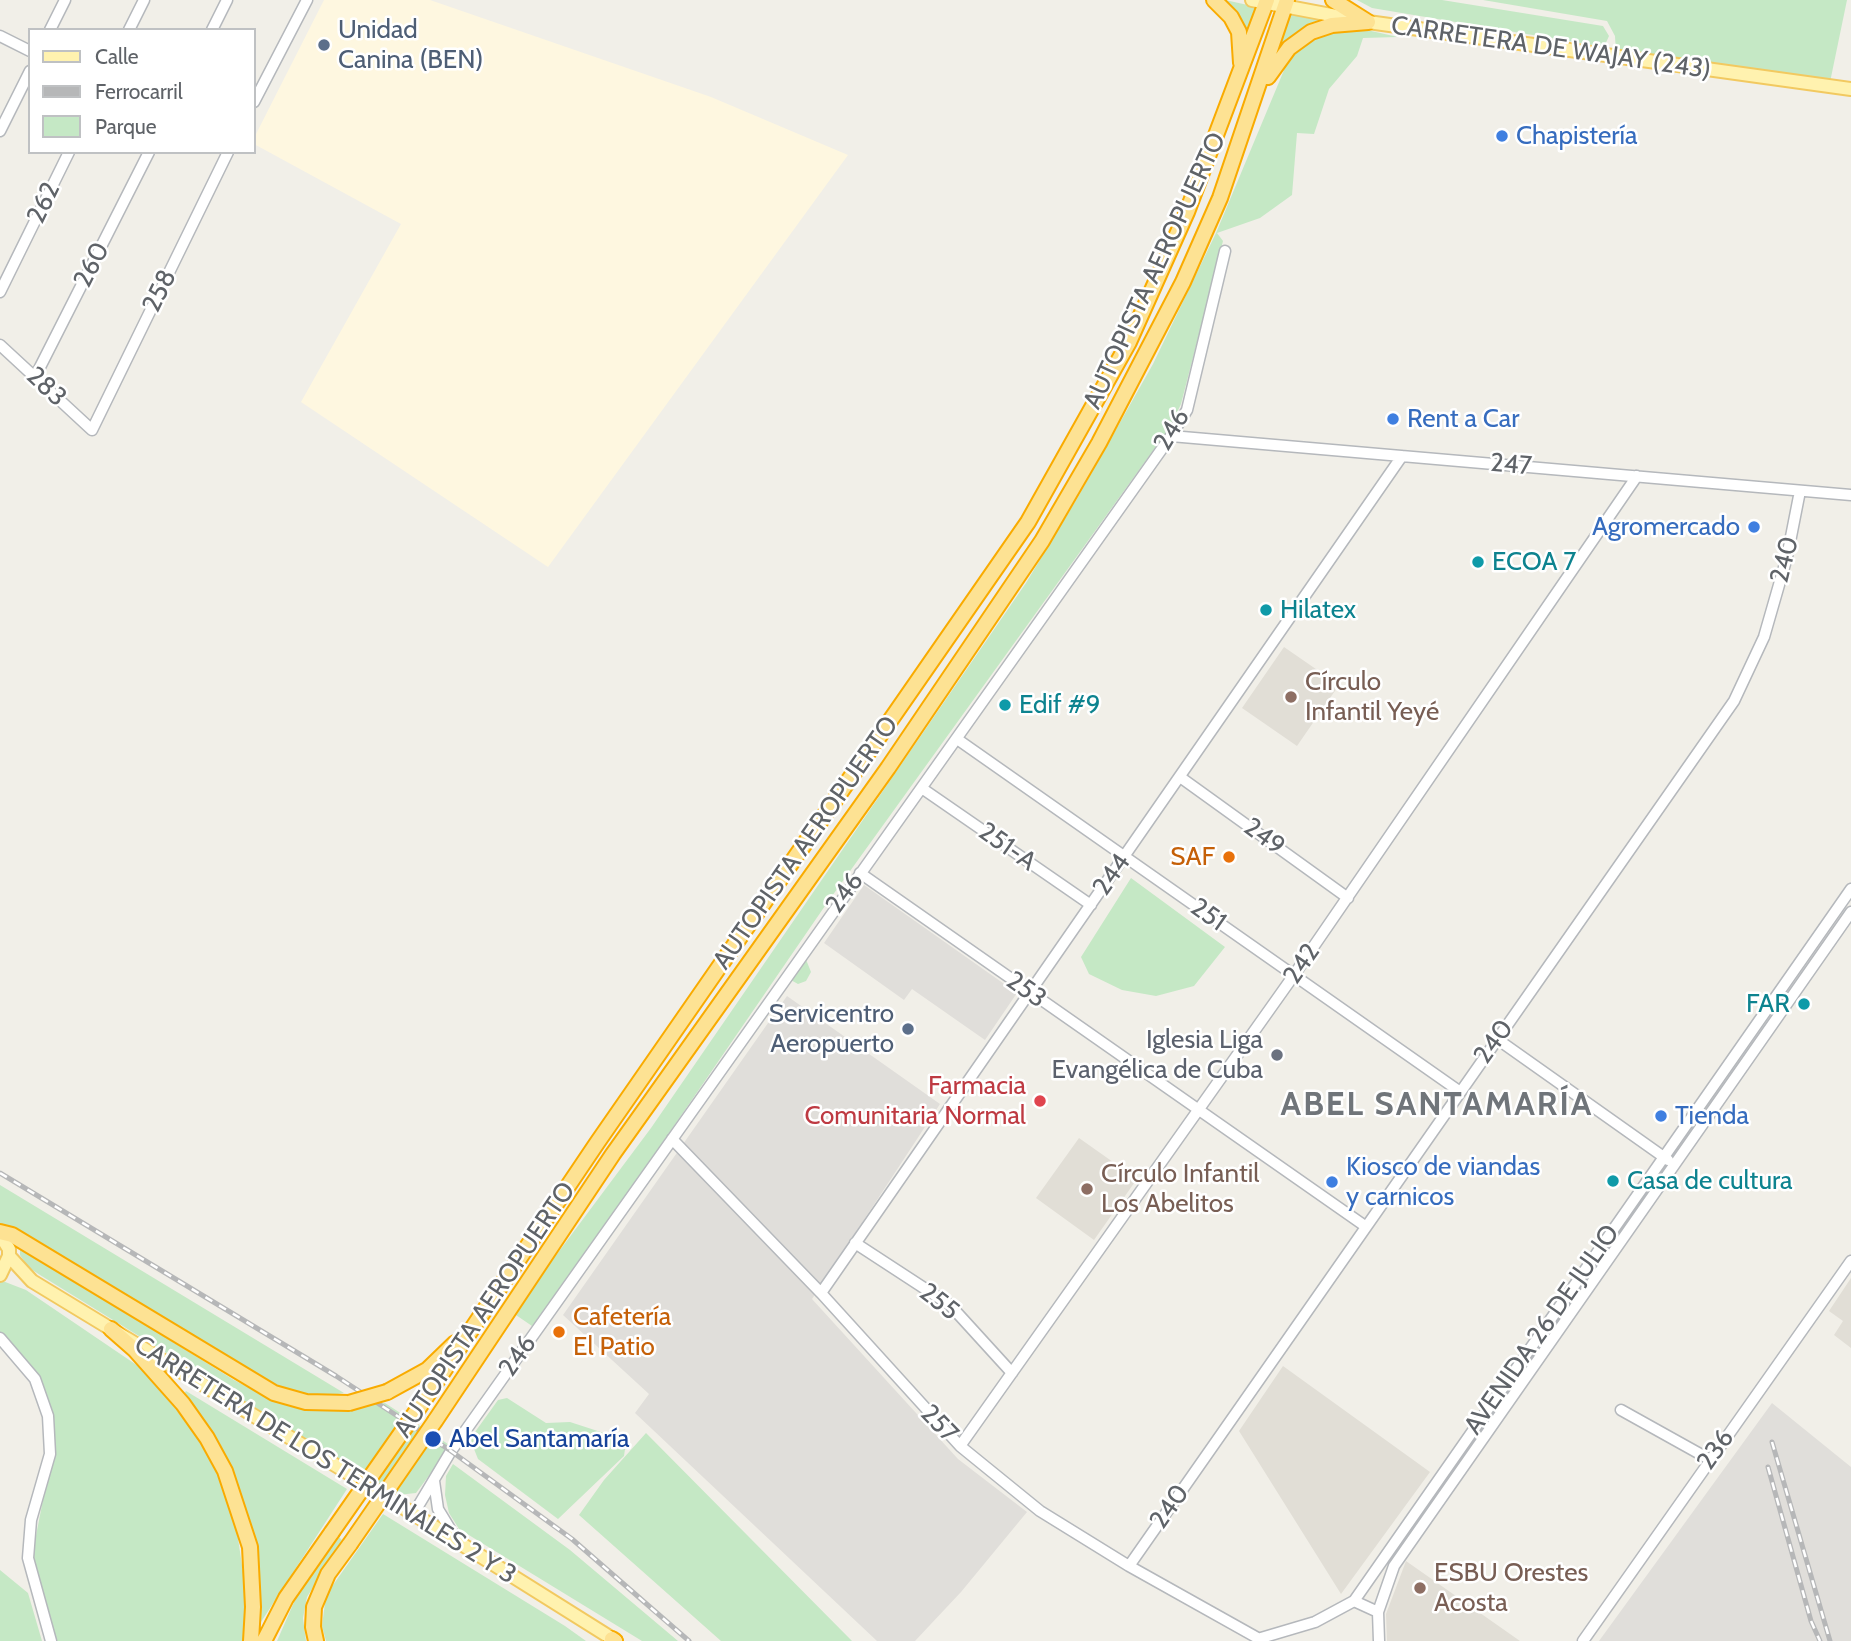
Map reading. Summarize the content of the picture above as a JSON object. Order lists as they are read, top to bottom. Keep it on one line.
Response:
{"streets":{"highway":["AUTOPISTA AEROPUERTO"],"main road":["CARRETERA DE WAJAY (243)","CARRETERA DE LOS TERMINALES 2 Y 3"],"street":["262","260","258","283","246","247","240","249","251-A","244","251","242","253","255","AVENIDA 26 DE JULIO","257","236"]},"crossings":[["CARRETERA DE WAJAY (243)","AUTOPISTA AEROPUERTO"],["260","283"],["258","283"],["246","247"],["246","251-A"],["246","251"],["246","253"],["246","257"],["246","CARRETERA DE LOS TERMINALES 2 Y 3"],["247","240"],["247","244"],["247","242"],["240","251"],["240","253"],["240","257"],["249","244"],["249","242"],["251-A","244"],["244","251"],["244","253"],["244","255"],["244","257"],["251","242"],["242","253"],["242","255"],["242","257"],["AVENIDA 26 DE JULIO","257"]],"districts":["ABEL SANTAMARÍA"],"places":["Unidad Canina (BEN)","Chapistería","Rent a Car","Agromercado","ECOA 7","Hilatex","Círculo Infantil Yeyé","Edif #9","SAF","FAR","Servicentro Aeropuerto","Iglesia Liga Evangélica de Cuba","Farmacia Comunitaria Normal","Tienda","Casa de cultura","Kiosco de viandas y carnicos","Círculo Infantil Los Abelitos","Cafetería El Patio","Abel Santamaría","ESBU Orestes Acosta"],"legend":["Calle","Ferrocarril","Parque"]}
